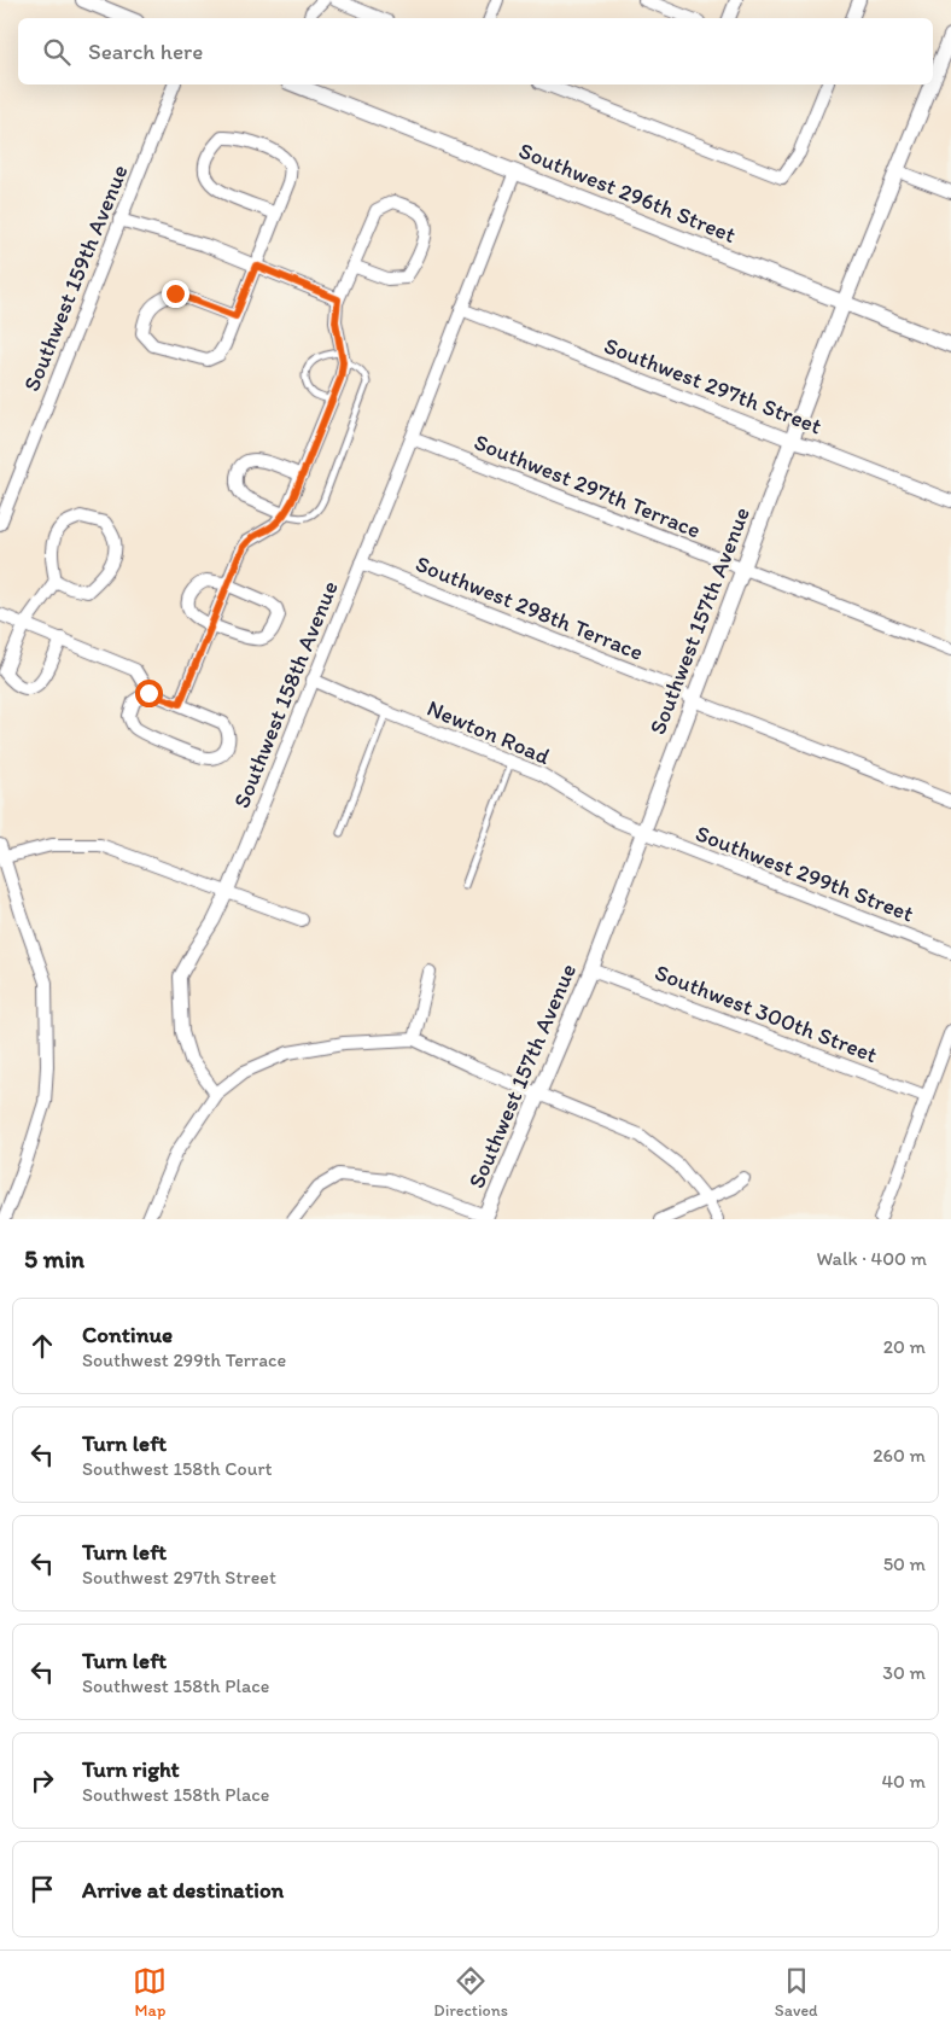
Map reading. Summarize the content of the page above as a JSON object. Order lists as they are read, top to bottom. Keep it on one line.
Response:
{"streets":{"street":["Southwest 296th Street","Southwest 159th Avenue","Southwest 297th Street","Southwest 297th Terrace","Southwest 298th Terrace","Southwest 157th Avenue","Southwest 158th Avenue","Newton Road","Southwest 299th Street","Southwest 300th Street"]},"crossings":[["Southwest 296th Street","Southwest 157th Avenue"],["Southwest 296th Street","Southwest 158th Avenue"],["Southwest 297th Street","Southwest 157th Avenue"],["Southwest 297th Street","Southwest 158th Avenue"],["Southwest 297th Terrace","Southwest 157th Avenue"],["Southwest 297th Terrace","Southwest 158th Avenue"],["Southwest 298th Terrace","Southwest 157th Avenue"],["Southwest 298th Terrace","Southwest 158th Avenue"],["Southwest 157th Avenue","Newton Road"],["Southwest 157th Avenue","Southwest 299th Street"],["Southwest 157th Avenue","Southwest 300th Street"],["Southwest 158th Avenue","Newton Road"],["Newton Road","Southwest 299th Street"]],"page":{"search":"Search here","heading":["5 min","Walk · 400 m"],"list":[["Continue","Southwest 299th Terrace","20 m"],["Turn left","Southwest 158th Court","260 m"],["Turn left","Southwest 297th Street","50 m"],["Turn left","Southwest 158th Place","30 m"],["Turn right","Southwest 158th Place","40 m"],"Arrive at destination"],"nav":["Map","Directions","Saved"]}}
